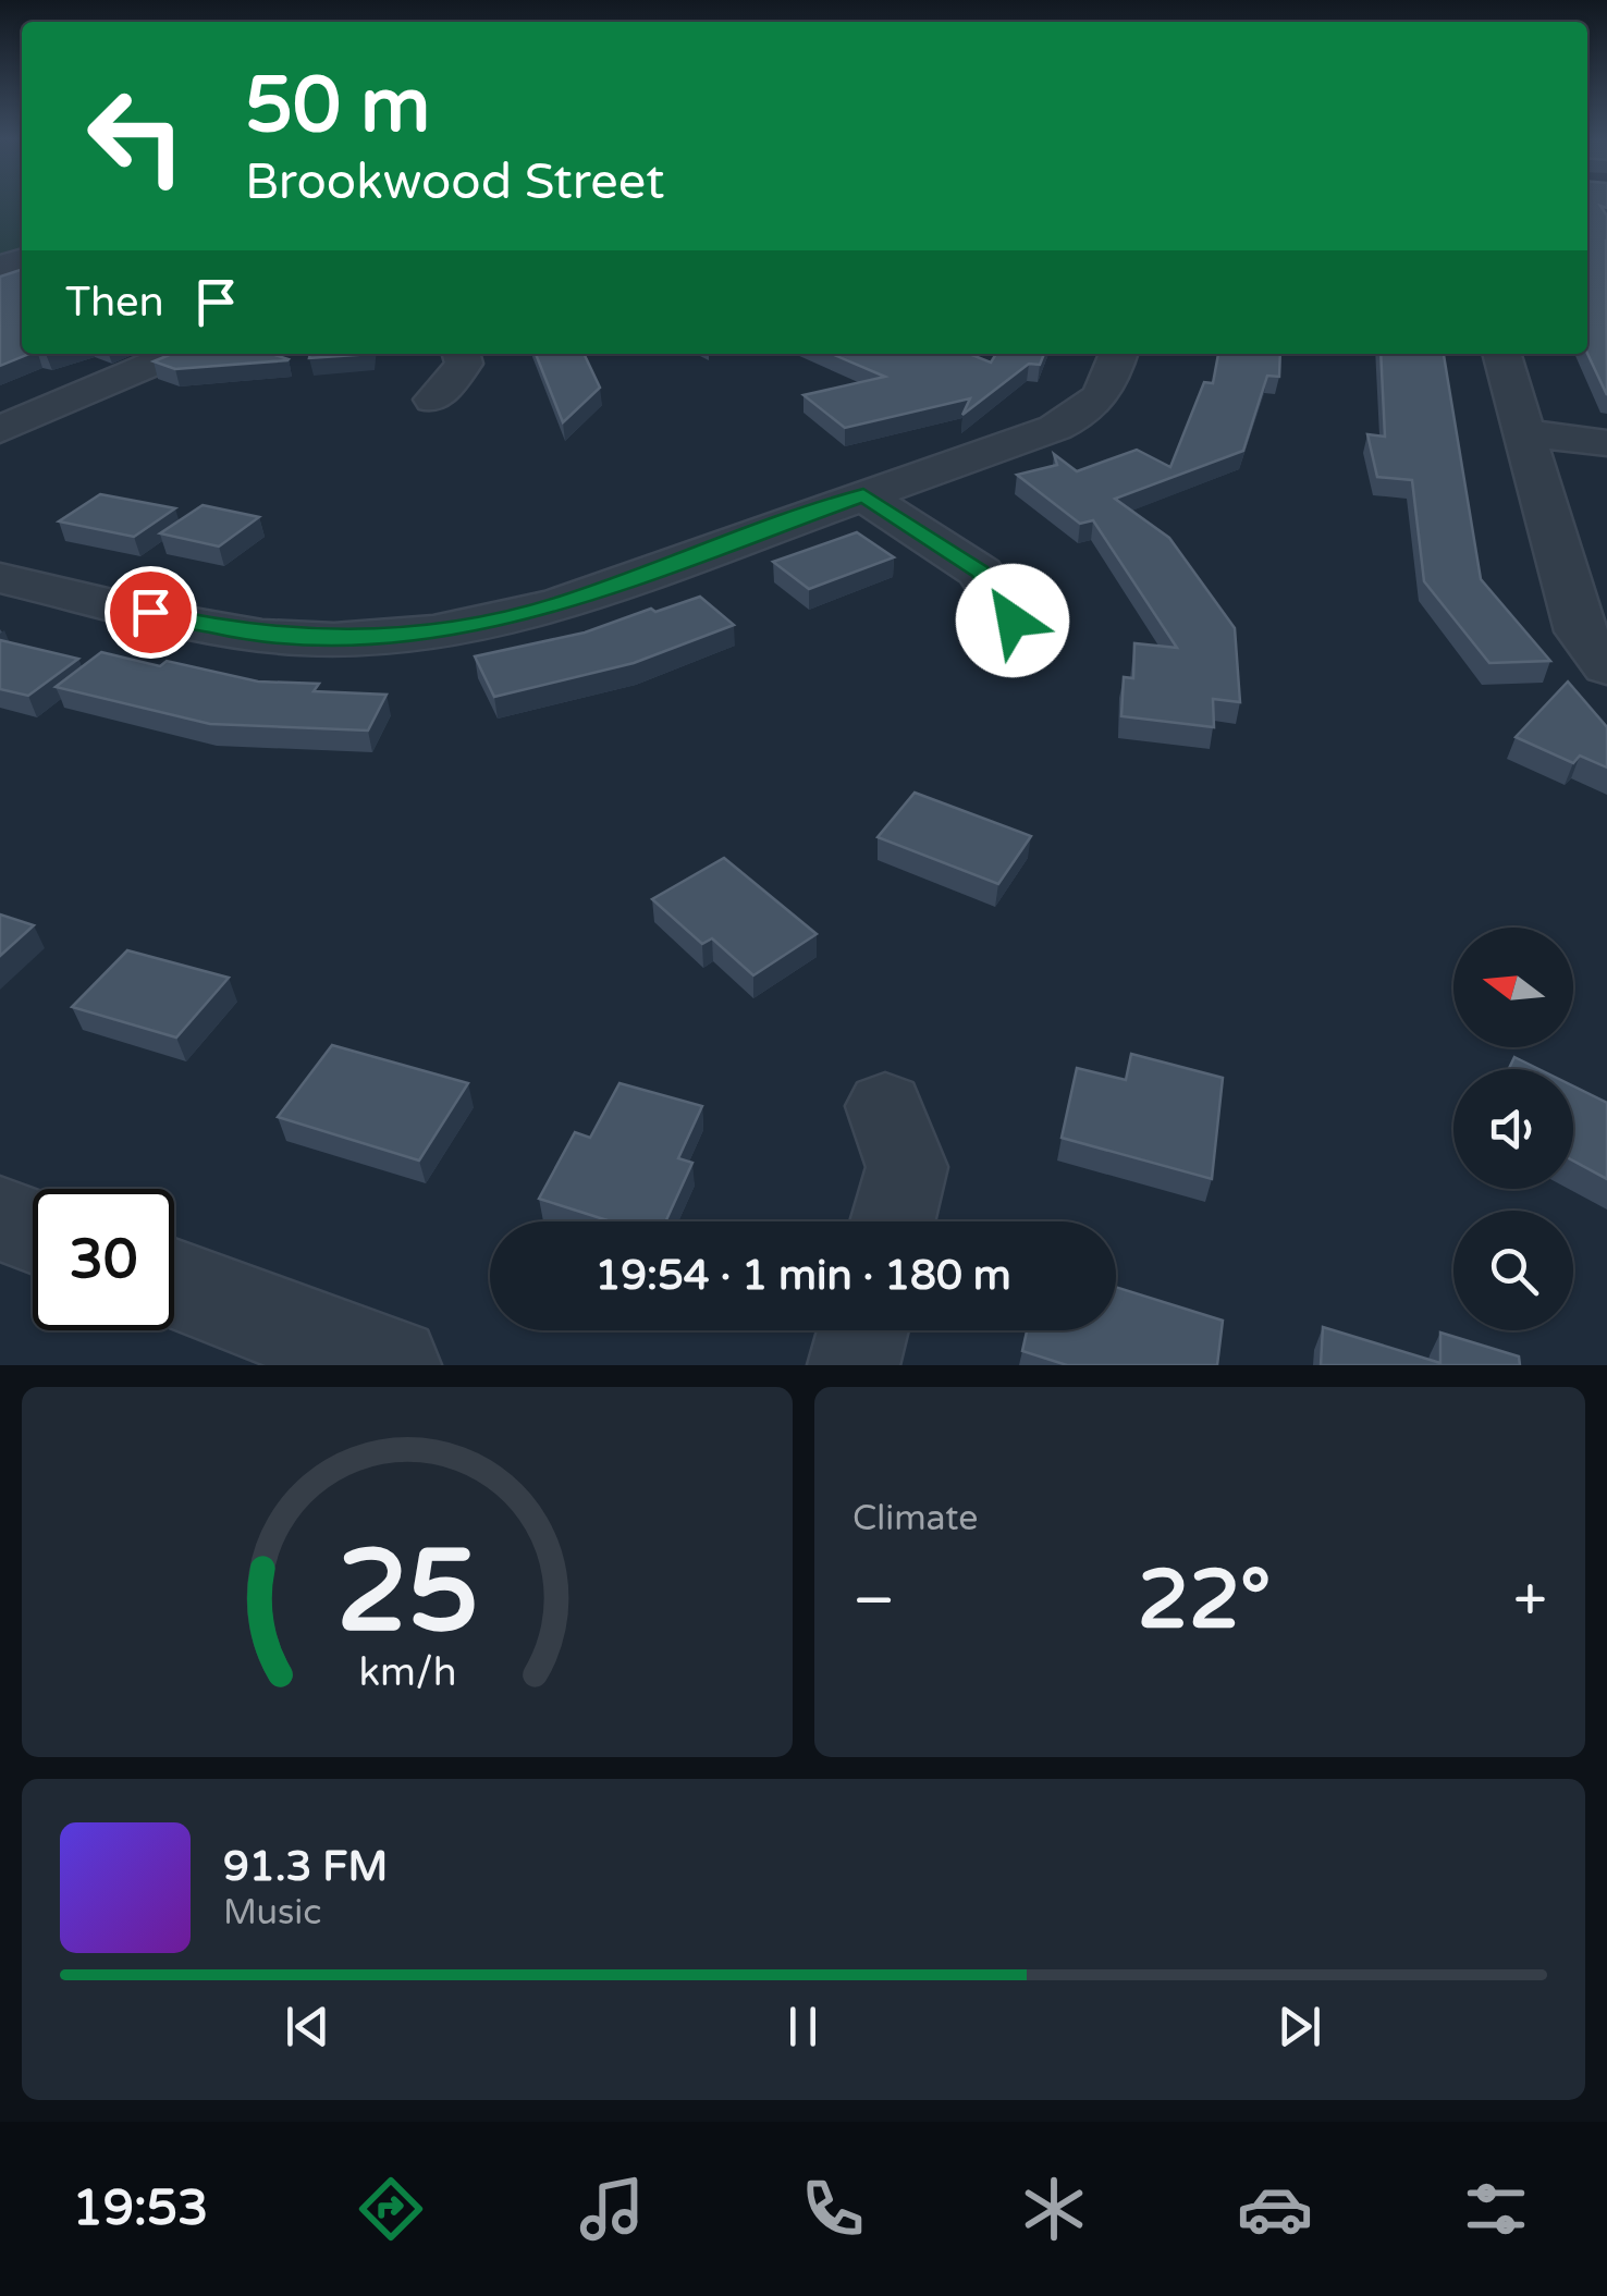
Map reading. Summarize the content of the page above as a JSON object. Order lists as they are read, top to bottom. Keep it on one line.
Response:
{"north":"left","page":{"turn":["50 m","Brookwood Street"],"then":"Then","limit":"30","trip":"19:54 · 1 min · 180 m","tile":"Climate","heat":["−","22°","+"],"song":["91.3 FM","Music"],"tabs":"19:53","gauge":["25","km/h"]}}
